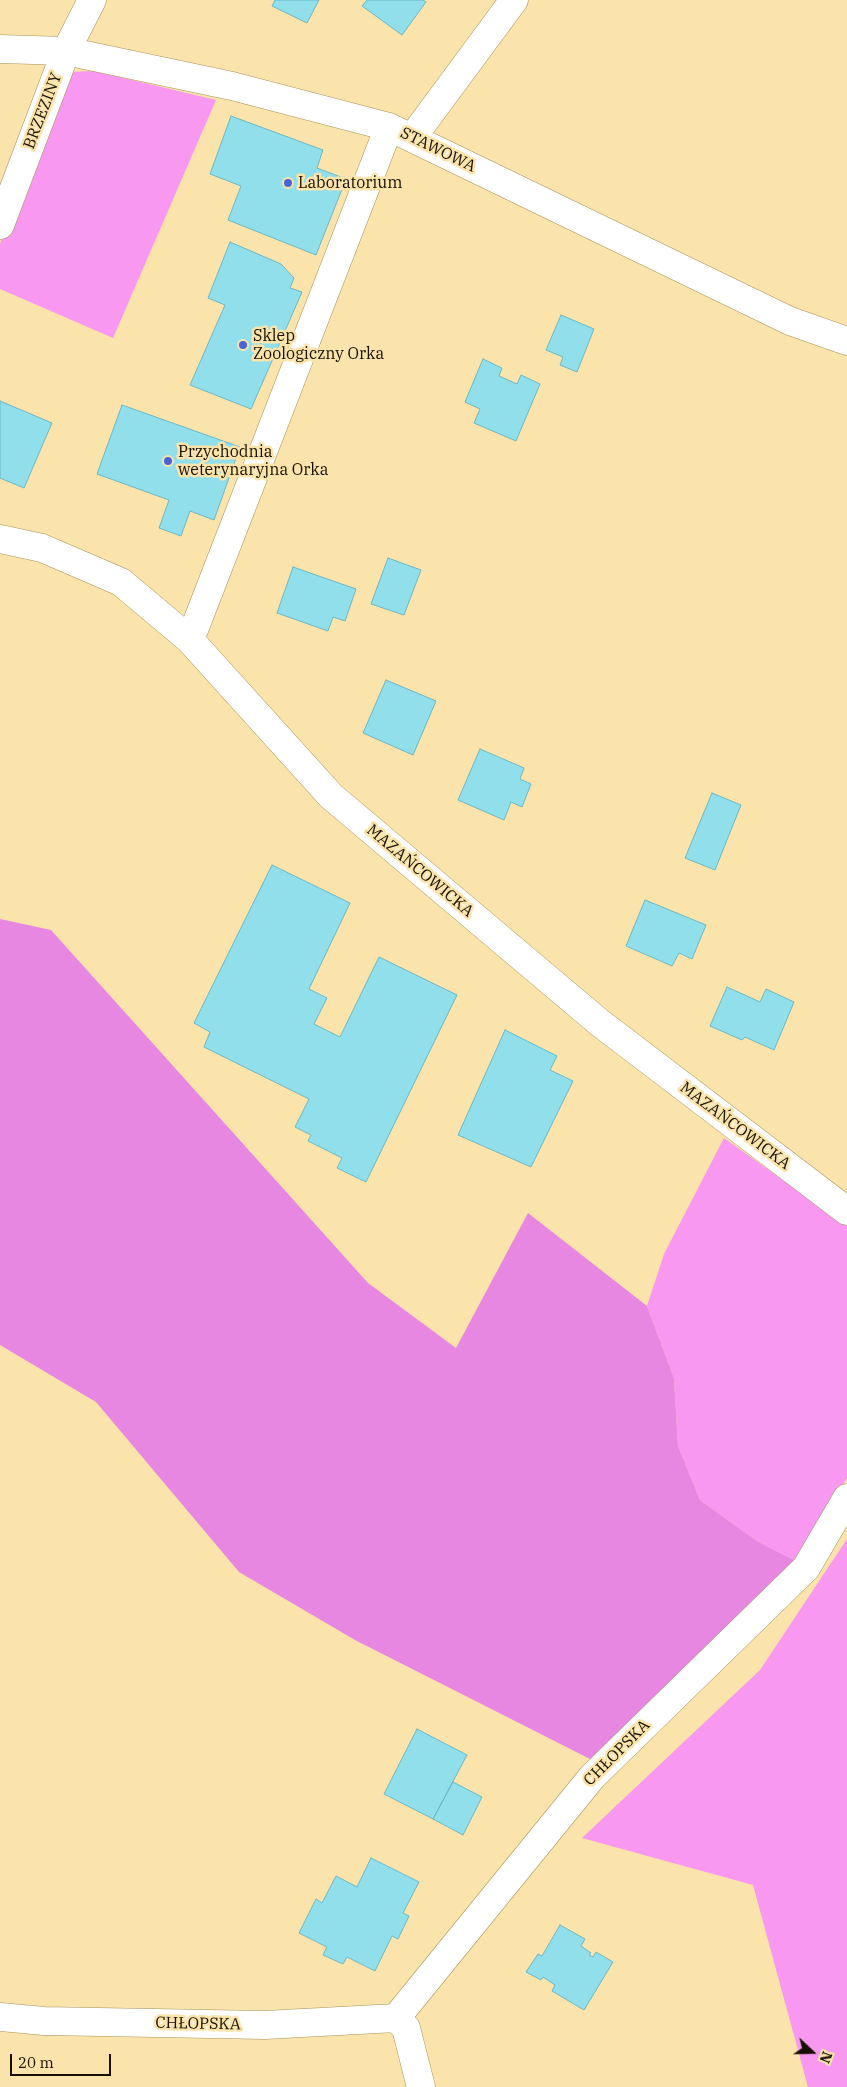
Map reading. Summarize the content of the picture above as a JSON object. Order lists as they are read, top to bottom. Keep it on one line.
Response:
{"streets":{"street":["BRZEZINY","STAWOWA","MAZAŃCOWICKA","CHŁOPSKA"]},"crossings":[["BRZEZINY","STAWOWA"]],"places":["Laboratorium","Sklep Zoologiczny Orka","Przychodnia weterynaryjna Orka"],"scale_bar":"20 m","north":"right"}
